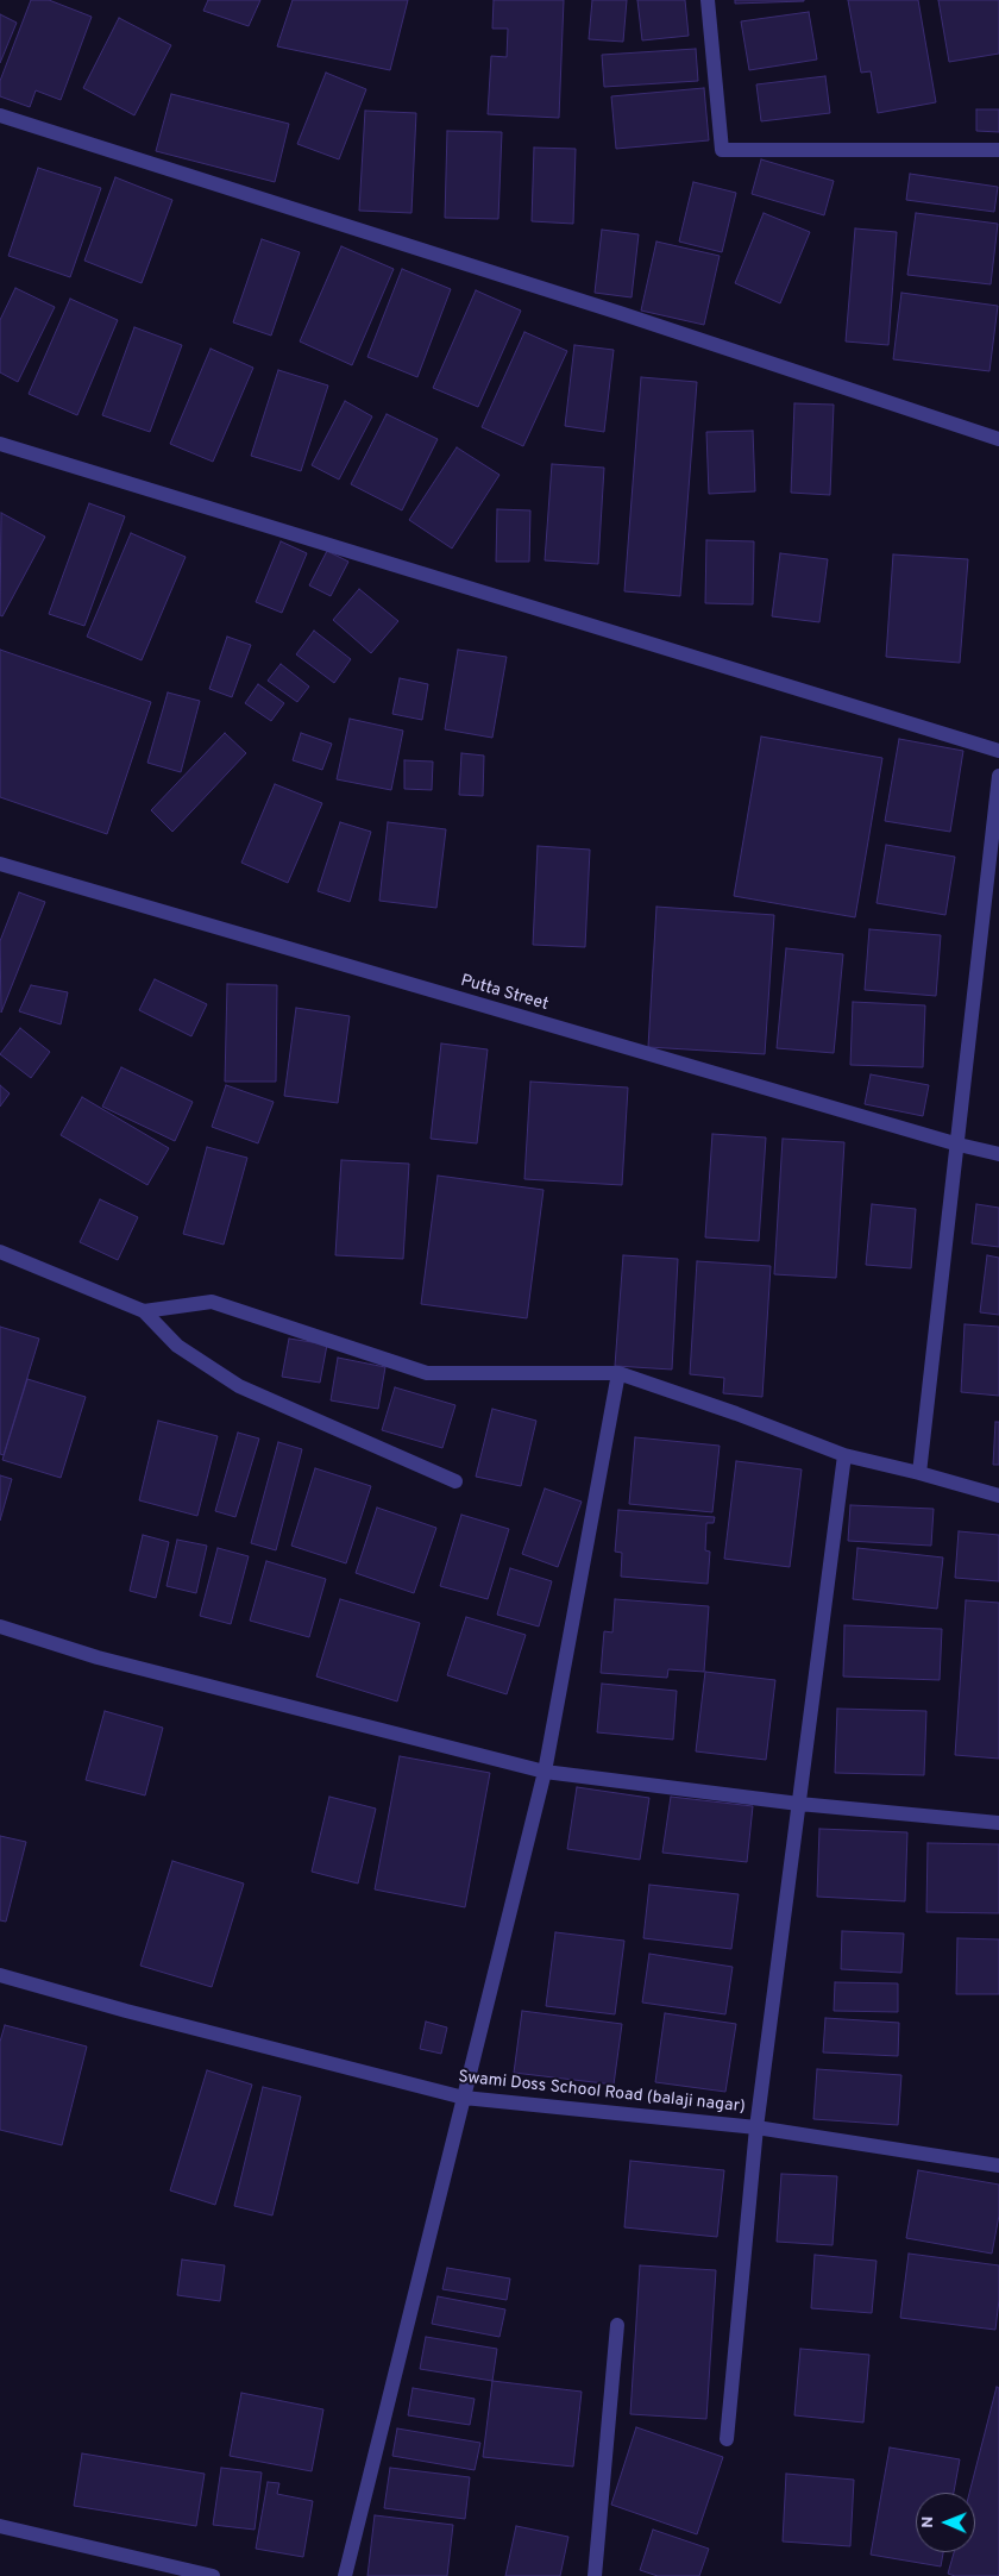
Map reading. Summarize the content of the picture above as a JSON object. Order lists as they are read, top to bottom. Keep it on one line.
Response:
{"streets":{"street":["Putta Street","Swami Doss School Road (balaji nagar)"]},"north":"left"}
